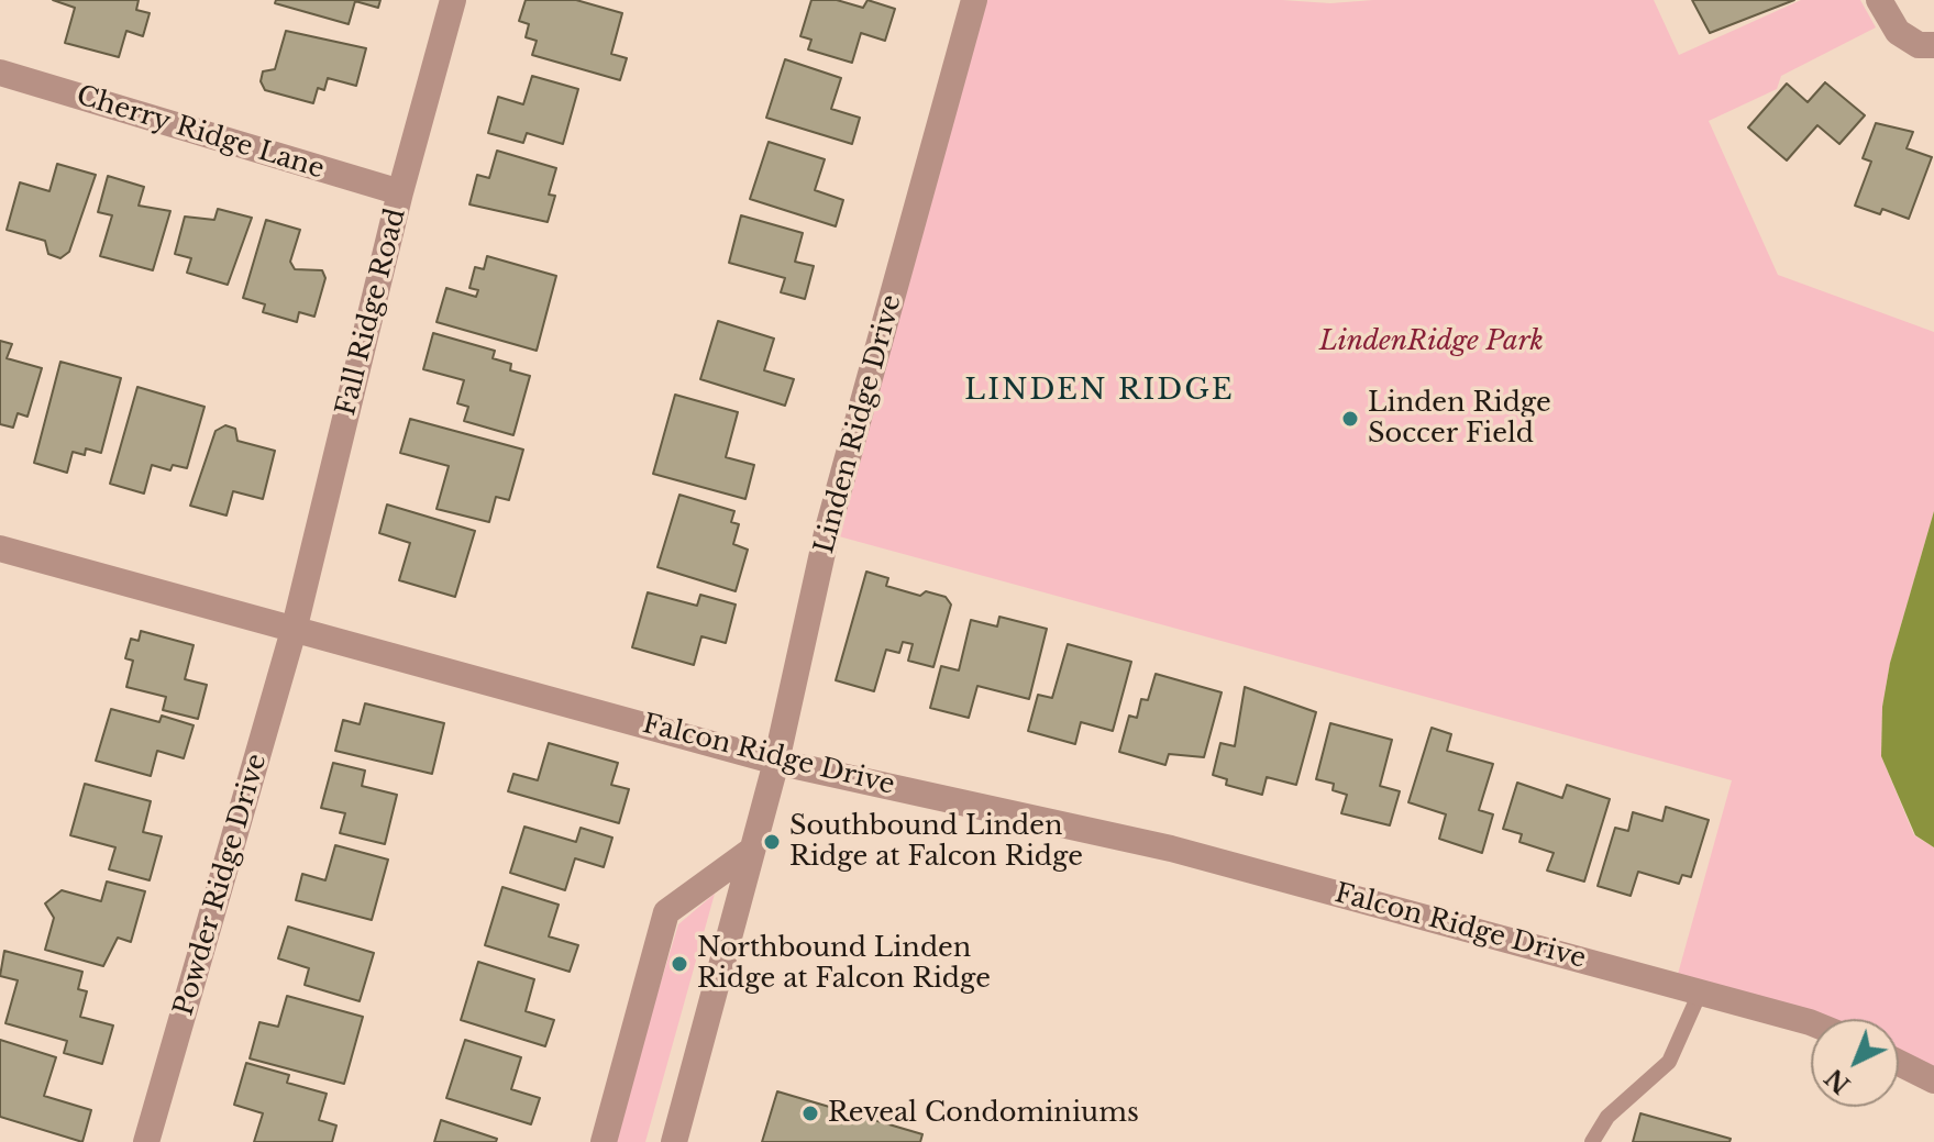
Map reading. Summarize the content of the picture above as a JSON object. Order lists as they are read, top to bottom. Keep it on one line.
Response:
{"streets":{"street":["Cherry Ridge Lane","Fall Ridge Road","Linden Ridge Drive","Falcon Ridge Drive","Powder Ridge Drive"]},"crossings":[["Cherry Ridge Lane","Fall Ridge Road"],["Fall Ridge Road","Falcon Ridge Drive"],["Fall Ridge Road","Powder Ridge Drive"],["Linden Ridge Drive","Falcon Ridge Drive"],["Falcon Ridge Drive","Powder Ridge Drive"]],"districts":["LINDEN RIDGE"],"parks":["LindenRidge Park"],"places":["Linden Ridge Soccer Field","Southbound Linden Ridge at Falcon Ridge","Northbound Linden Ridge at Falcon Ridge","Reveal Condominiums"],"north":"bottom left"}
